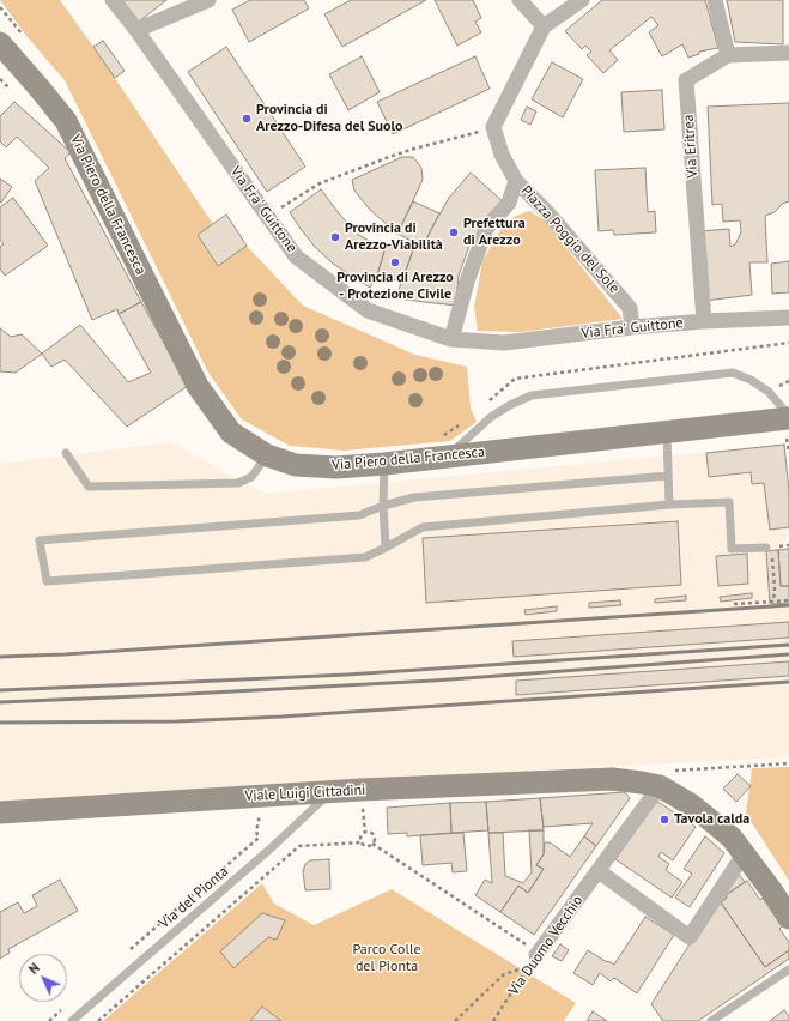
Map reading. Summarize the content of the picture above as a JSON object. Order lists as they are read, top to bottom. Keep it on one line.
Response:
{"streets":{"main road":["Via Piero della Francesca","Viale Luigi Cittadini"],"street":["Via Eritrea","Via Fra' Guittone","Piazza Poggio del Sole","Via Duomo Vecchio"],"lane":["Via del Pionta"]},"crossings":[["Via Eritrea","Via Fra' Guittone"],["Via Fra' Guittone","Piazza Poggio del Sole"],["Viale Luigi Cittadini","Via del Pionta"],["Viale Luigi Cittadini","Via Duomo Vecchio"]],"parks":["Parco Colle del Pionta"],"places":["Provincia di Arezzo-Difesa del Suolo","Prefettura di Arezzo","Provincia di Arezzo-Viabilità","Provincia di Arezzo - Protezione Civile","Tavola calda"],"north":"top left"}
